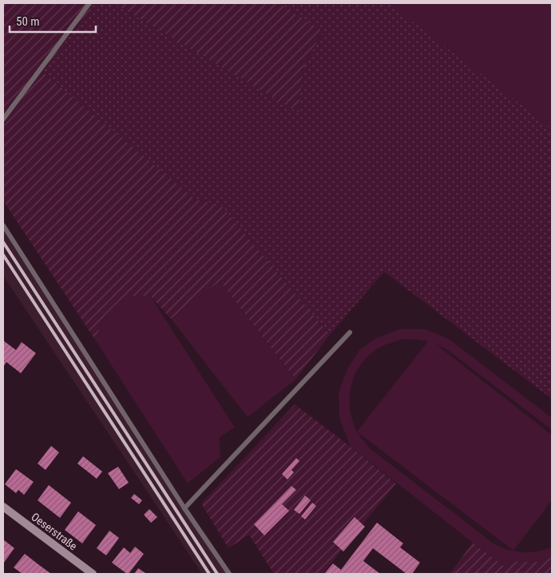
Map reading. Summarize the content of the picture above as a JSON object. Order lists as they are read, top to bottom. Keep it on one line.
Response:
{"streets":{"street":["Oeserstraße"]},"scale_bar":"50 m"}
